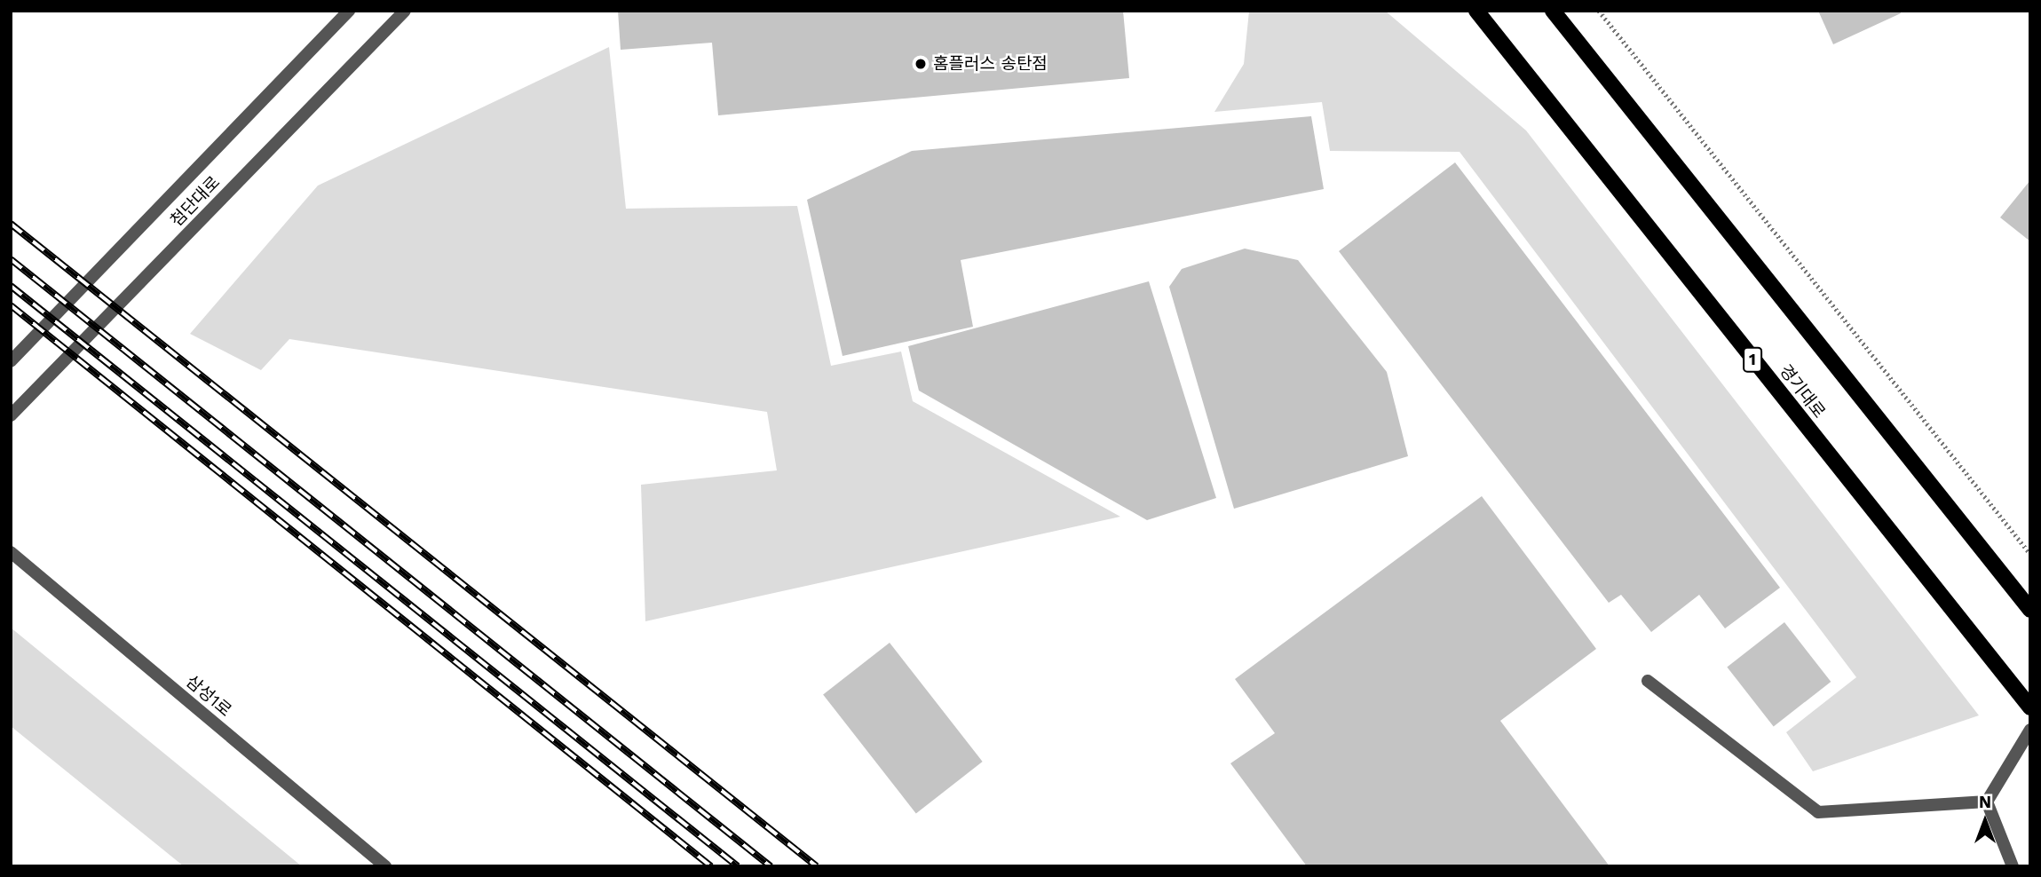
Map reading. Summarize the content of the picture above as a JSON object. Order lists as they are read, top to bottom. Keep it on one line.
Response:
{"streets":{"main road":["1","경기대로"],"street":["첨단대로","삼성1로"]},"places":["홈플러스 송탄점"],"north":"top"}
